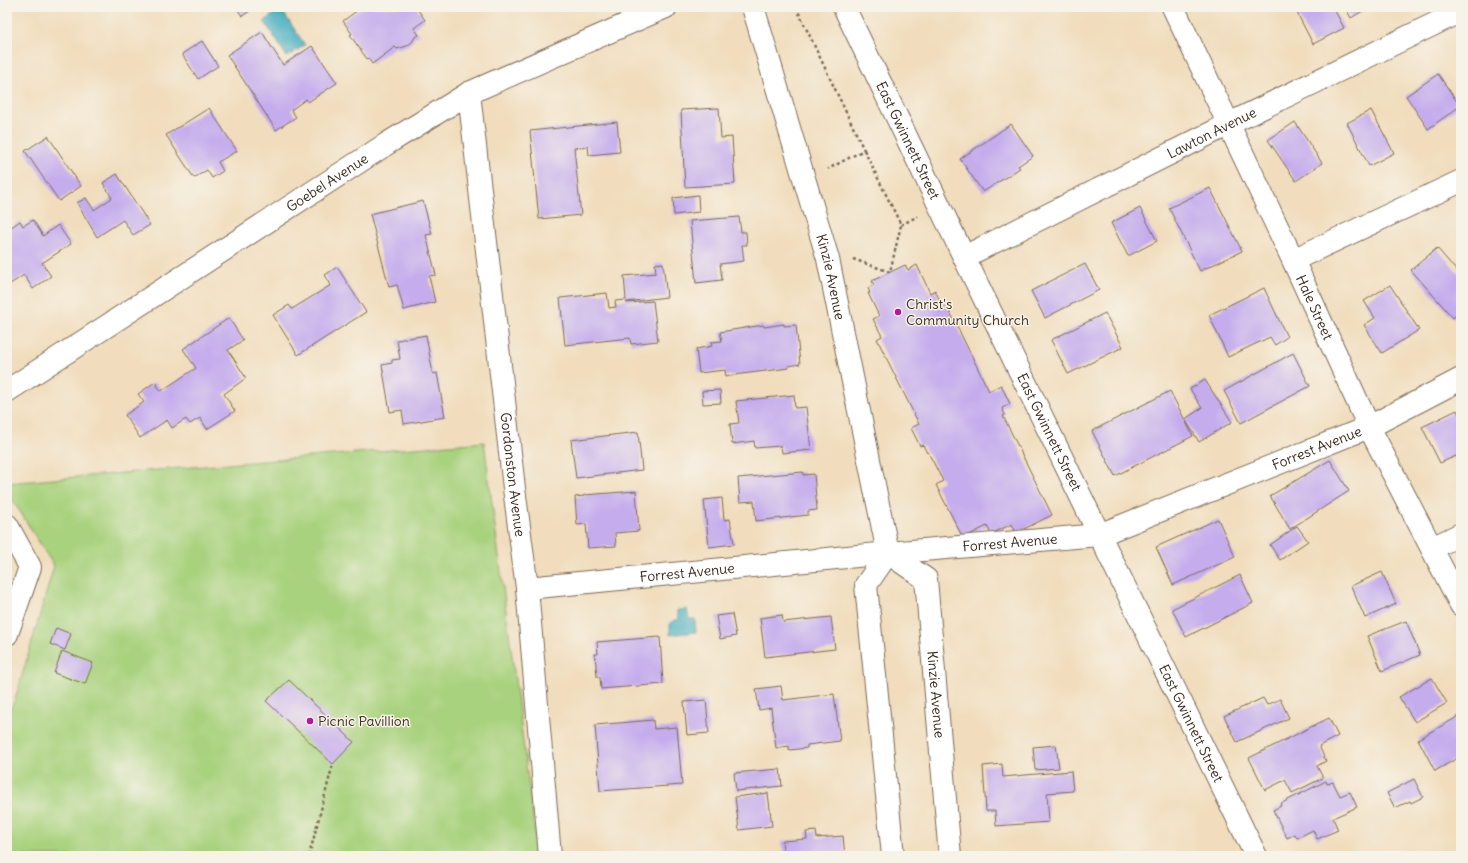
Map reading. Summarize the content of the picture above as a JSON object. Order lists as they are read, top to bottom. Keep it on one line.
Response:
{"streets":{"street":["Lawton Avenue","East Gwinnett Street","Goebel Avenue","Kinzie Avenue","Hale Street","Forrest Avenue","Gordonston Avenue"]},"crossings":[["Lawton Avenue","East Gwinnett Street"],["Lawton Avenue","Hale Street"],["East Gwinnett Street","Forrest Avenue"],["Goebel Avenue","Gordonston Avenue"],["Kinzie Avenue","Forrest Avenue"],["Hale Street","Forrest Avenue"],["Forrest Avenue","Gordonston Avenue"]],"places":["Christ's Community Church","Picnic Pavillion"]}
